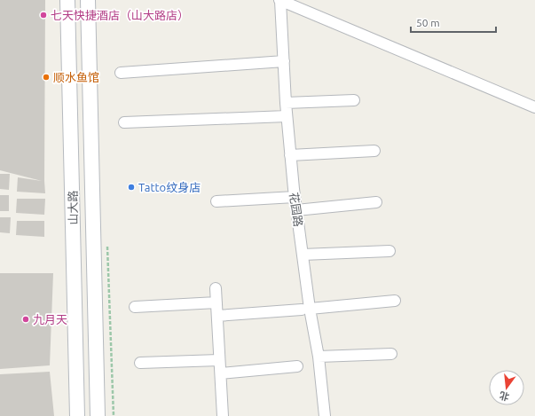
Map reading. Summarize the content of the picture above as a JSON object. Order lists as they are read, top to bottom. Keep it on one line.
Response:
{"streets":{"main road":["山大路"],"street":["花园路"]},"places":["七天快捷酒店（山大路店）","顺水鱼馆","Tatto纹身店","九月天"],"scale_bar":"50 m","north":"bottom"}
